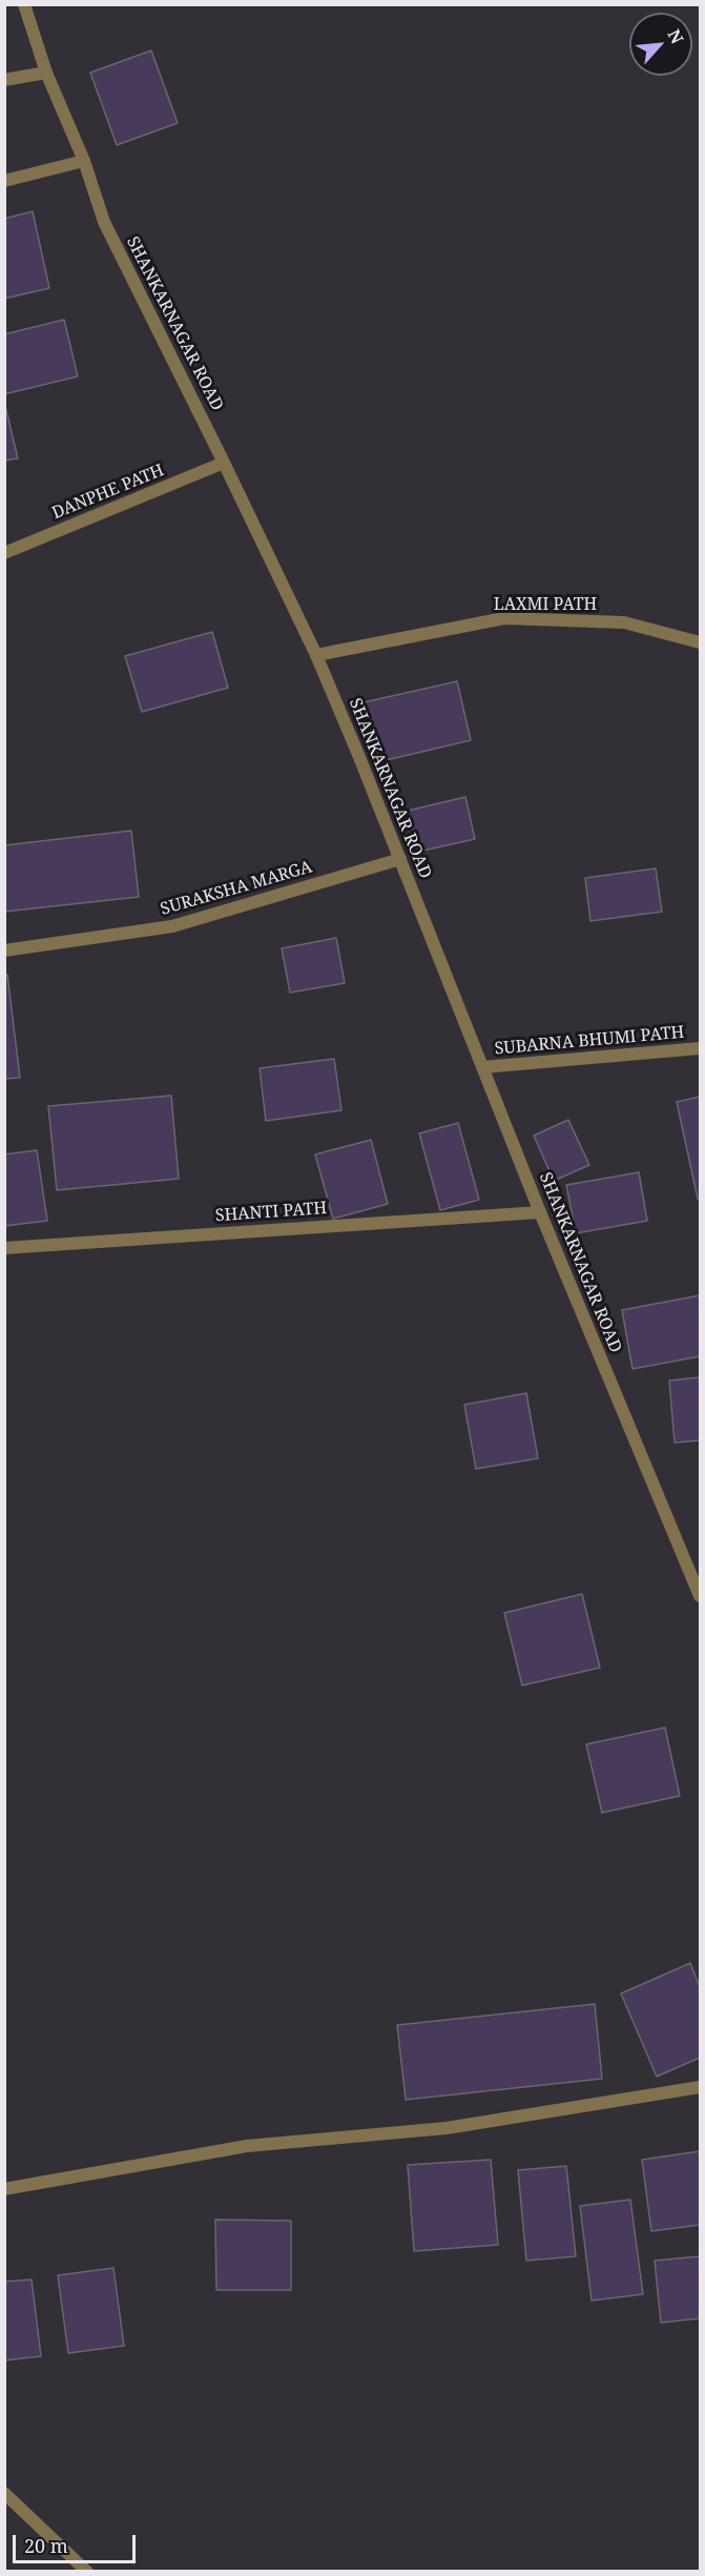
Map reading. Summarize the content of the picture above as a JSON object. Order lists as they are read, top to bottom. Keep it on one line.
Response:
{"streets":{"street":["SHANKARNAGAR ROAD","DANPHE PATH","LAXMI PATH","SURAKSHA MARGA","SUBARNA BHUMI PATH","SHANTI PATH"]},"crossings":[["SHANKARNAGAR ROAD","DANPHE PATH"],["SHANKARNAGAR ROAD","LAXMI PATH"],["SHANKARNAGAR ROAD","SURAKSHA MARGA"],["SHANKARNAGAR ROAD","SUBARNA BHUMI PATH"],["SHANKARNAGAR ROAD","SHANTI PATH"]],"scale_bar":"20 m","north":"top right"}
